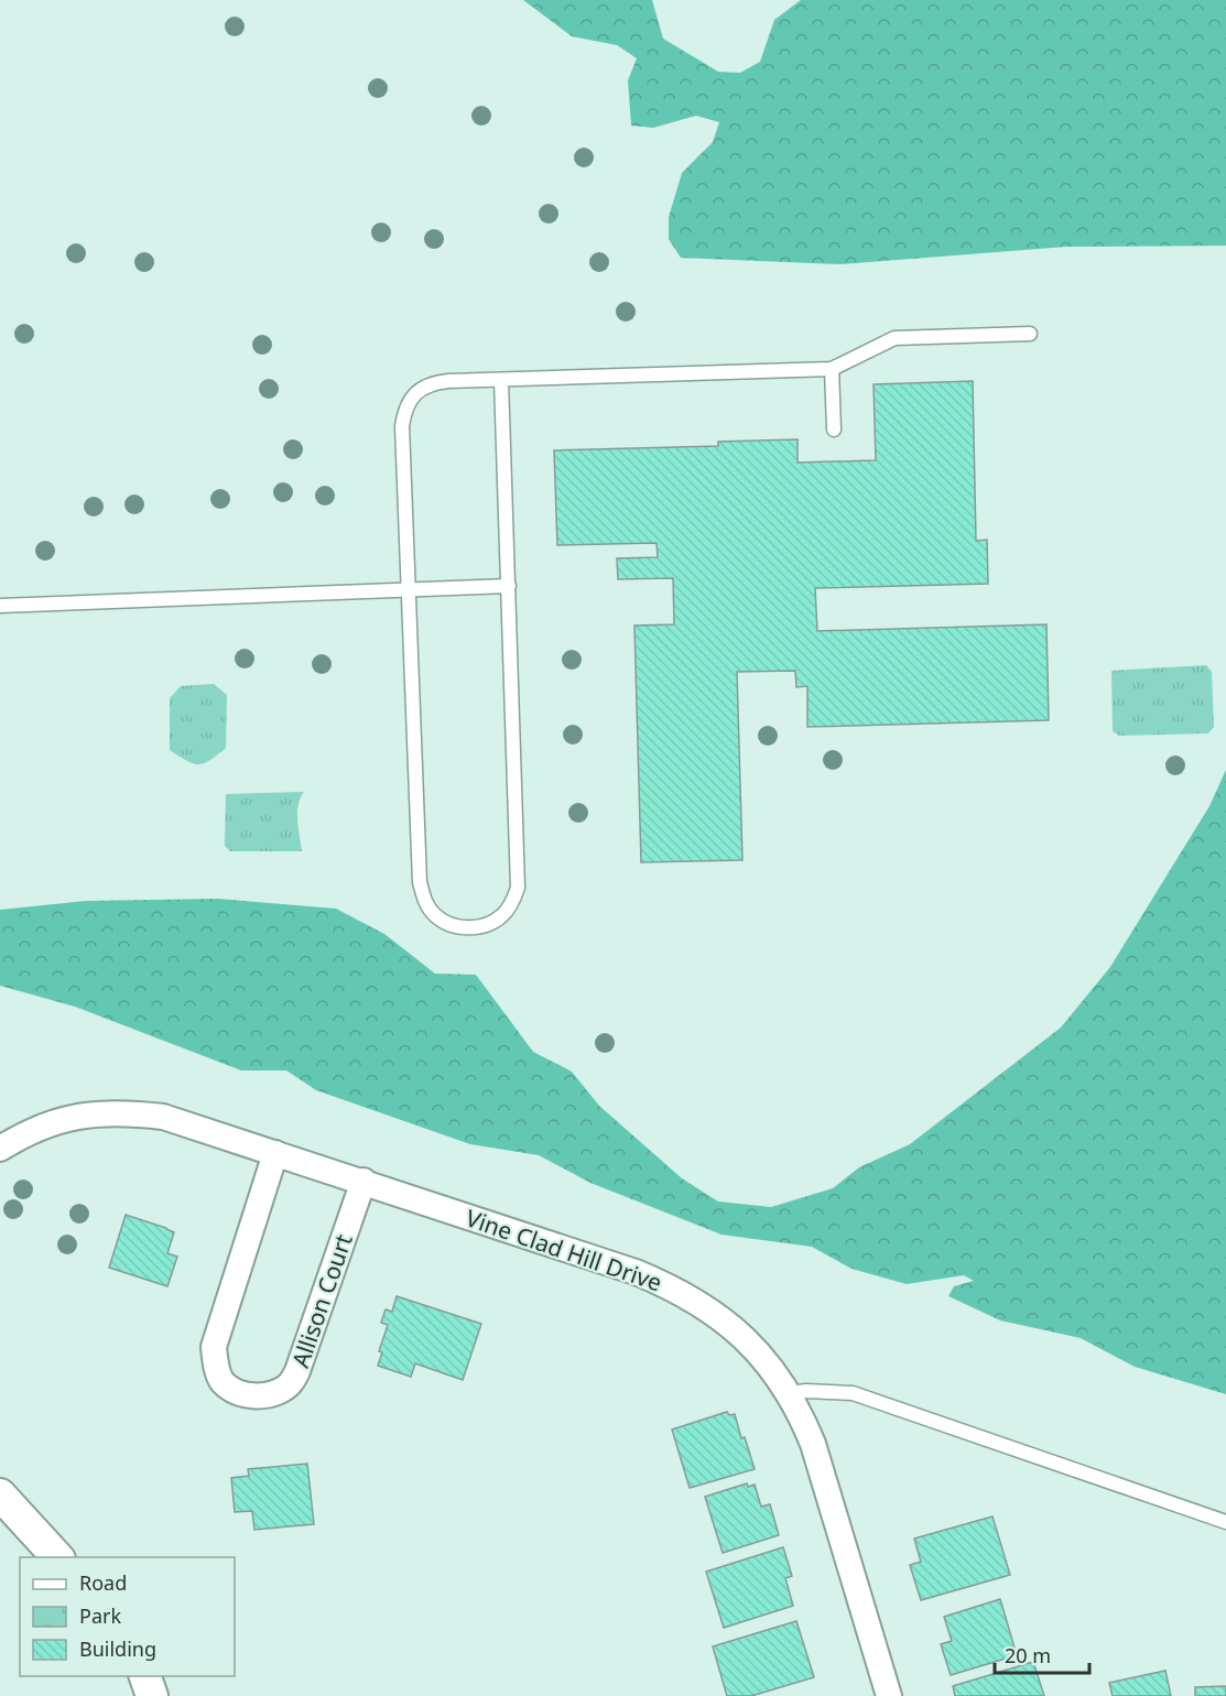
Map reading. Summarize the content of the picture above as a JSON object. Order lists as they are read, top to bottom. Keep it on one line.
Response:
{"streets":{"street":["Vine Clad Hill Drive","Allison Court"]},"crossings":[["Vine Clad Hill Drive","Allison Court"]],"legend":["Road","Park","Building"],"scale_bar":"20 m"}
